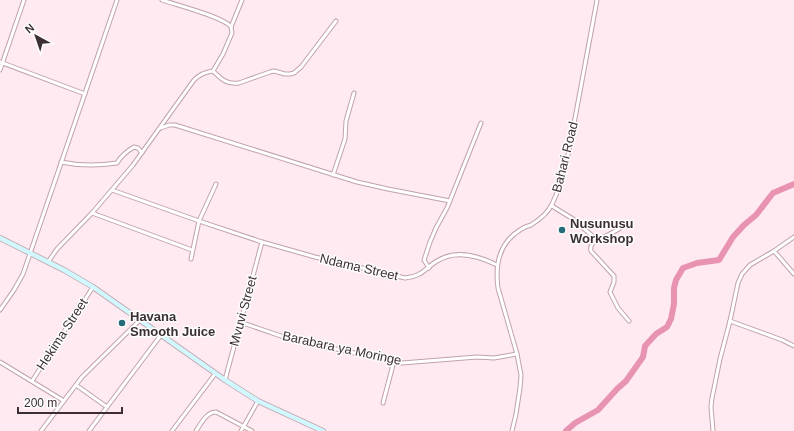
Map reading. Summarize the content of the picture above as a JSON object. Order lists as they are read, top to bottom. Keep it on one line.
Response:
{"streets":{"street":["Bahari Road","Ndama Street","Mvuvi Street","Hekima Street","Barabara ya Moringe"]},"crossings":[["Bahari Road","Ndama Street"],["Bahari Road","Barabara ya Moringe"],["Ndama Street","Mvuvi Street"],["Mvuvi Street","Barabara ya Moringe"]],"places":["Nusunusu Workshop","Havana Smooth Juice"],"scale_bar":"200 m","north":"top left"}
